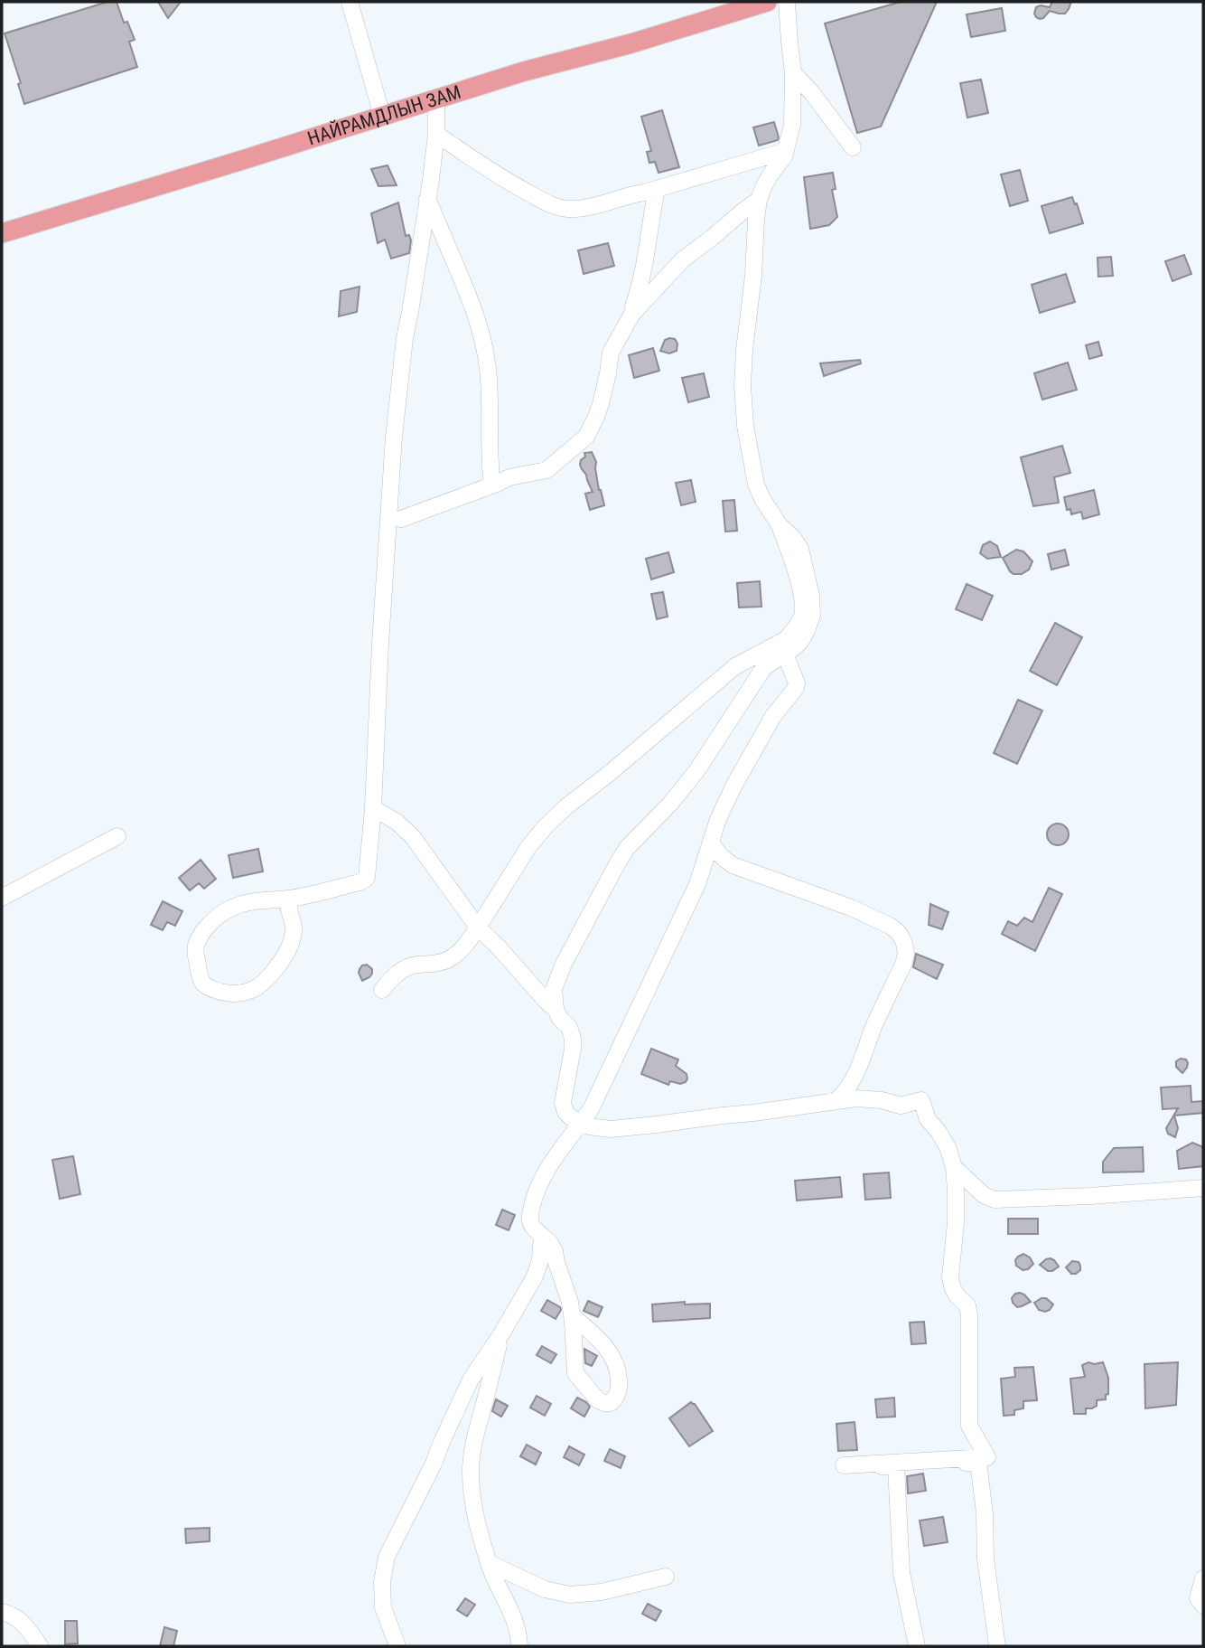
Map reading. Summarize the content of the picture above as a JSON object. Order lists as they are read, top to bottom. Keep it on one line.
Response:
{"streets":{"main road":["НАЙРАМДЛЫН ЗАМ"]}}
